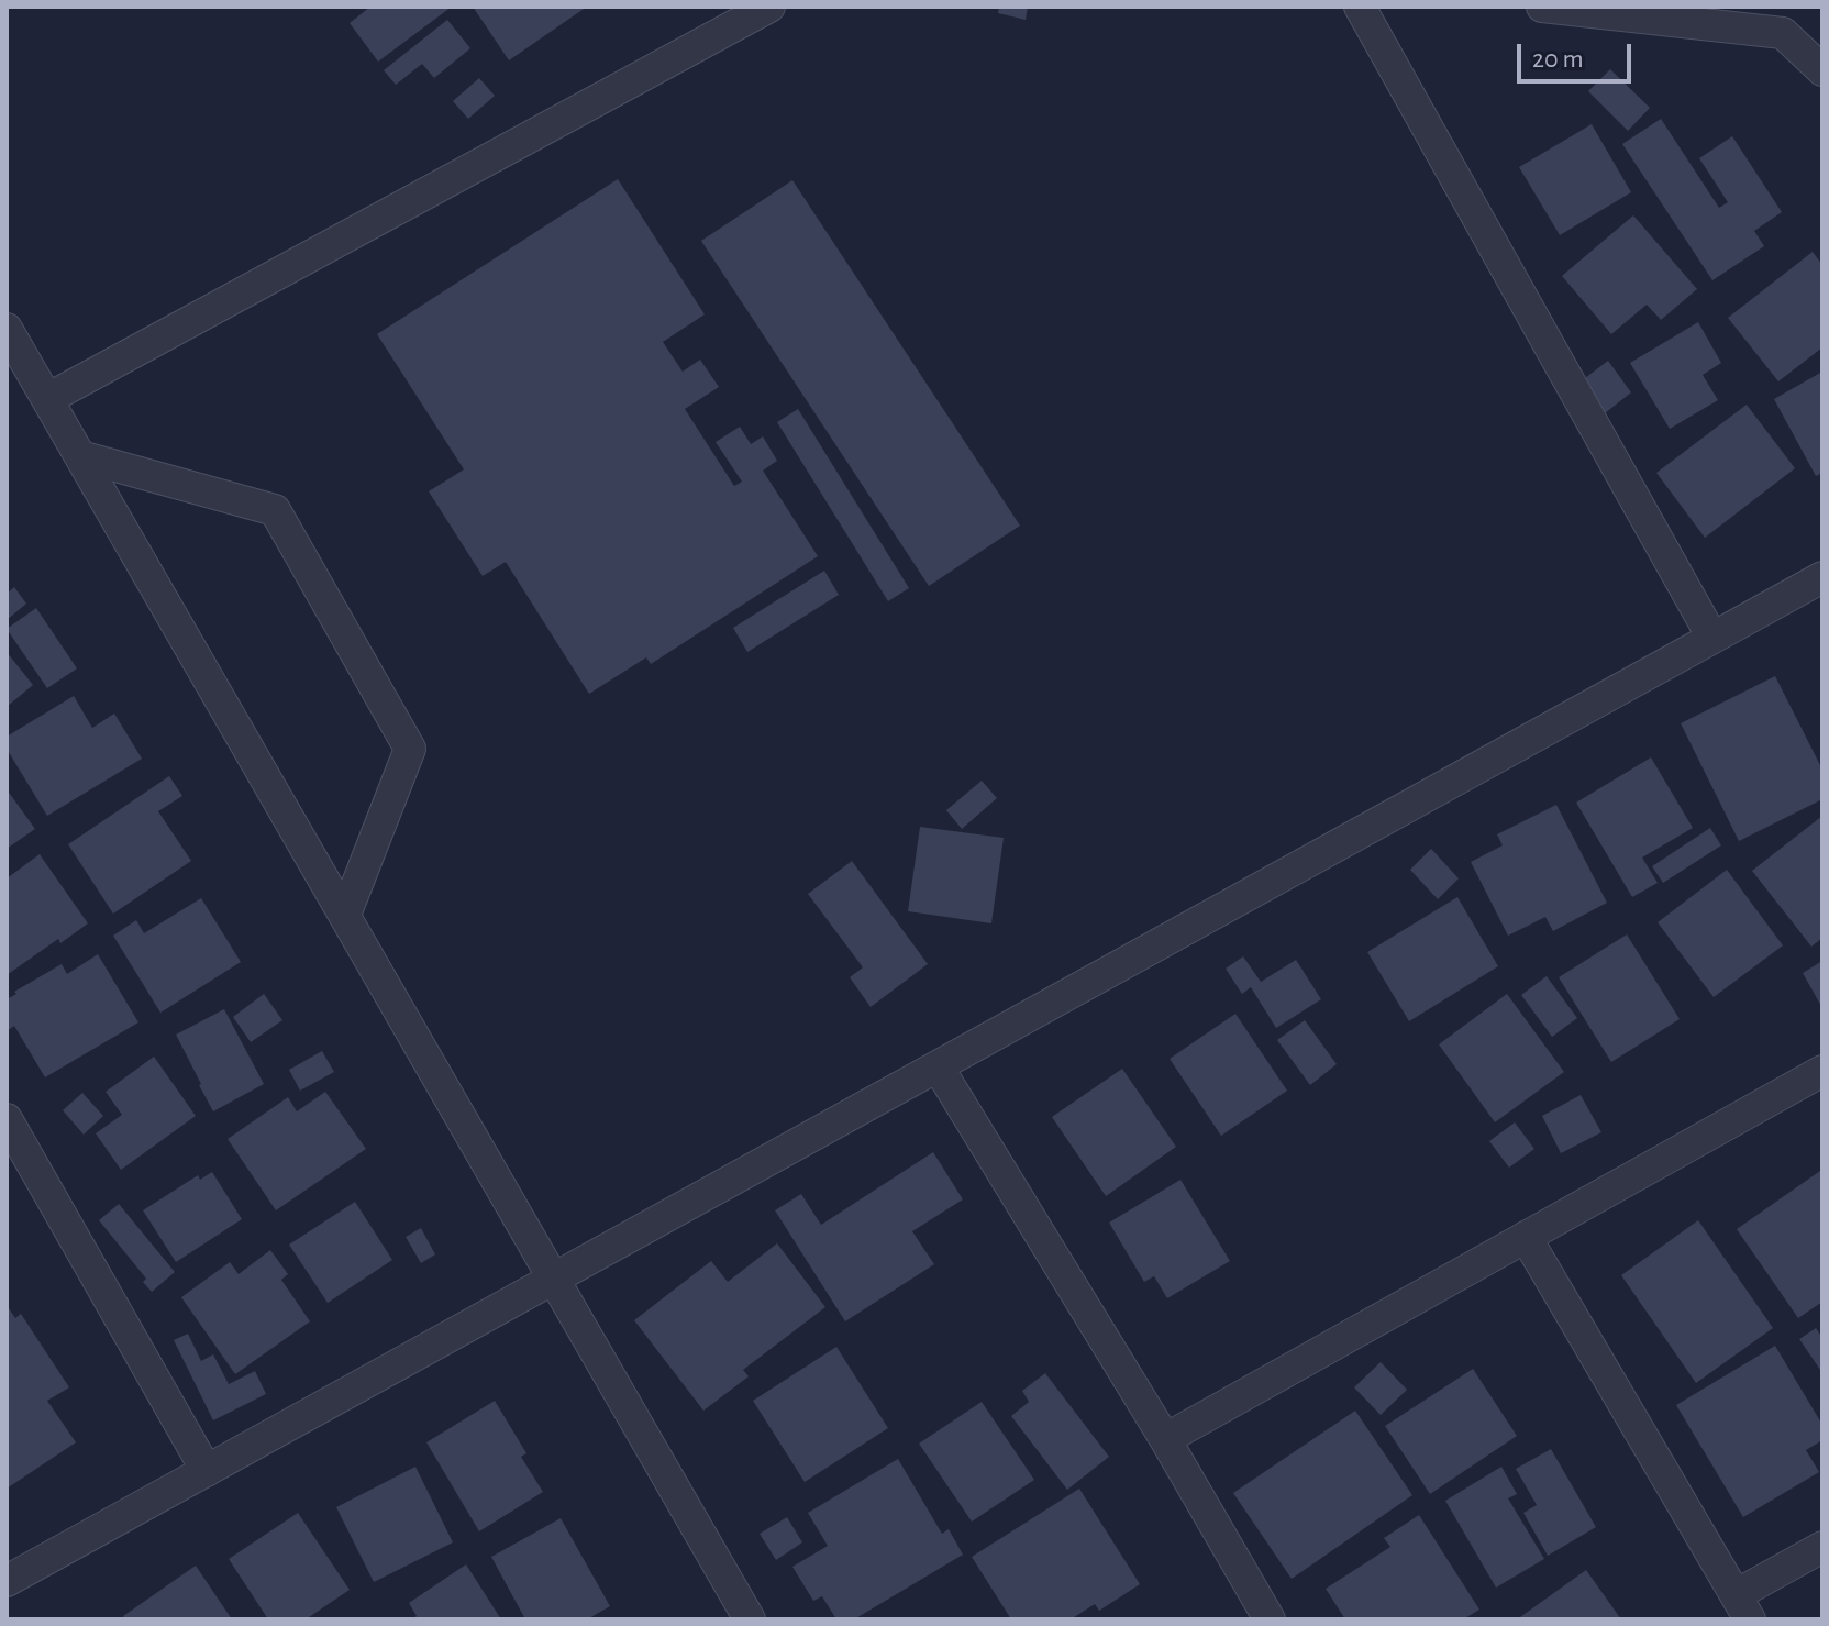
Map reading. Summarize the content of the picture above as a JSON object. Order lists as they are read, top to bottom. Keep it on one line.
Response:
{"scale_bar":"20 m"}
